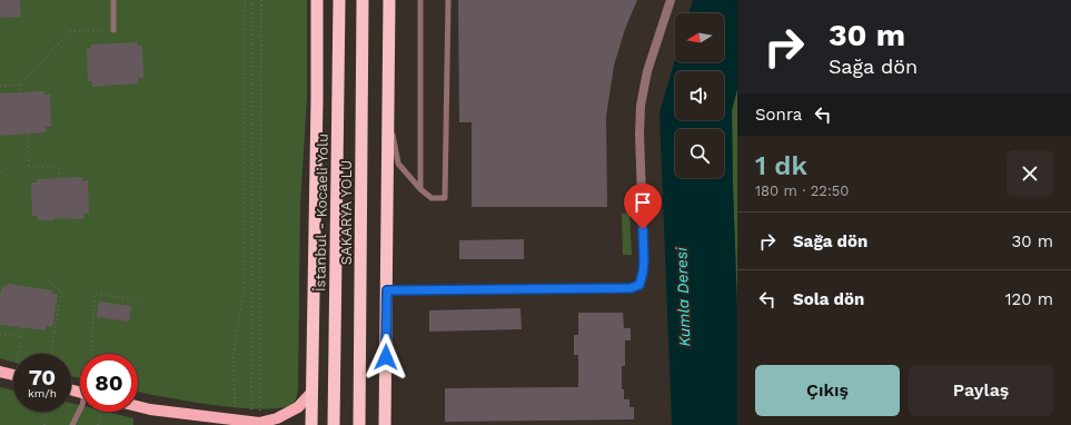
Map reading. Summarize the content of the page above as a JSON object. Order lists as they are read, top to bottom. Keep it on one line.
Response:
{"streets":{"highway":["İstanbul - Kocaeli Yolu","SAKARYA YOLU"]},"water":["Kumla Deresi"],"north":"left","page":{"turn":["30 m","Sağa dön"],"then":"Sonra","heading":["1 dk","180 m · 22:50"],"list":[{"name":"Sağa dön","value":"30 m"},{"name":"Sola dön","value":"120 m"}],"speed":"70 km/h","limit":"80","buttons":["Çıkış","Paylaş"]}}
